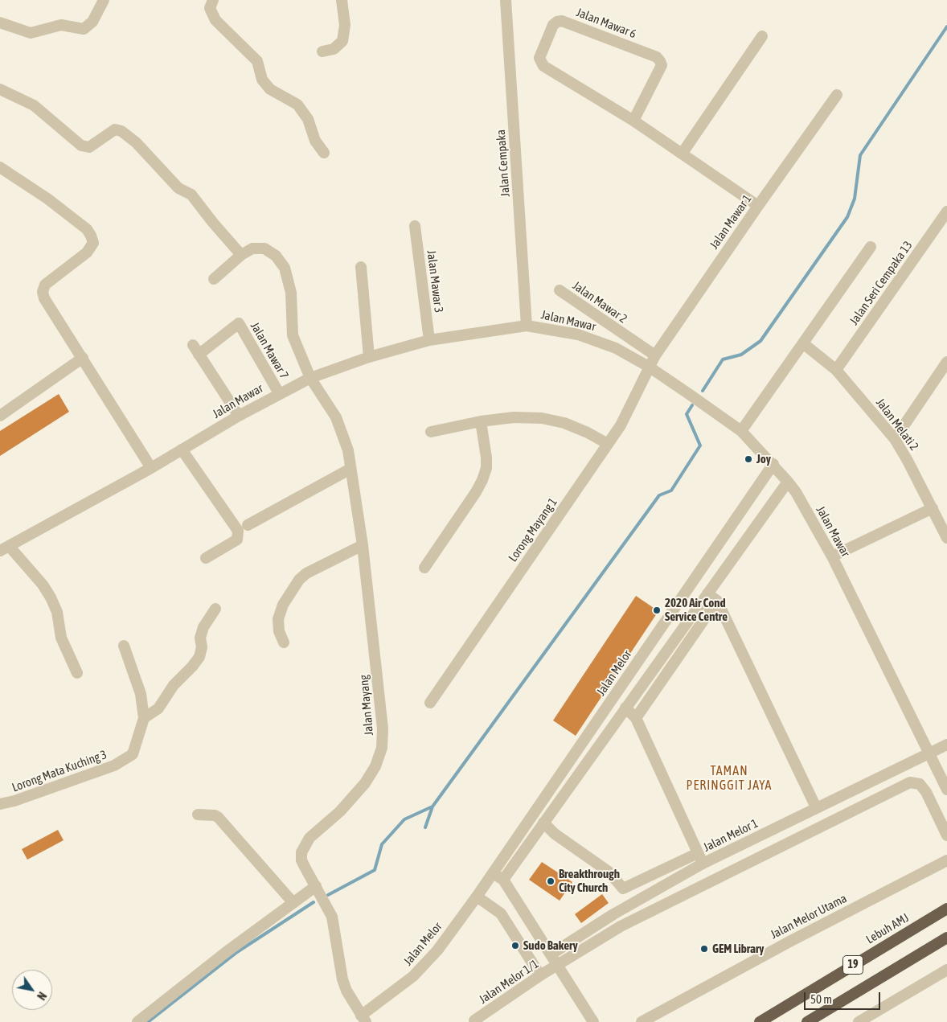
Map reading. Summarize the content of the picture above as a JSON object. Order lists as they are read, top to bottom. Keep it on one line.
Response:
{"streets":{"highway":["Lebuh AMJ","19"],"street":["Jalan Mawar 6","Jalan Cempaka","Jalan Mawar 1","Jalan Mawar 3","Jalan Seri Cempaka 13","Jalan Mawar 2","Jalan Mawar","Jalan Mawar 7","Jalan Melati 2","Lorong Mayang 1","Jalan Melor","Jalan Mayang","Lorong Mata Kuching 3","Jalan Melor 1","Jalan Melor Utama","Jalan Melor 1/1"]},"crossings":[["Jalan Mawar 6","Jalan Mawar 1"],["Jalan Cempaka","Jalan Mawar"],["Jalan Mawar 1","Jalan Mawar 2"],["Jalan Mawar 1","Jalan Mawar"],["Jalan Mawar 1","Lorong Mayang 1"],["Jalan Mawar 3","Jalan Mawar"],["Jalan Seri Cempaka 13","Jalan Melati 2"],["Jalan Mawar 2","Jalan Mawar"],["Jalan Mawar","Jalan Mawar 7"],["Jalan Mawar","Lorong Mayang 1"],["Jalan Mawar","Jalan Melor"],["Jalan Mawar","Jalan Mayang"],["Jalan Mawar","Jalan Melor 1"],["Jalan Melor","Jalan Mayang"]],"districts":["TAMAN PERINGGIT JAYA"],"places":["Joy","2020 Air Cond Service Centre","Breakthrough City Church","Sudo Bakery","GEM Library"],"scale_bar":"50 m","north":"bottom right"}
